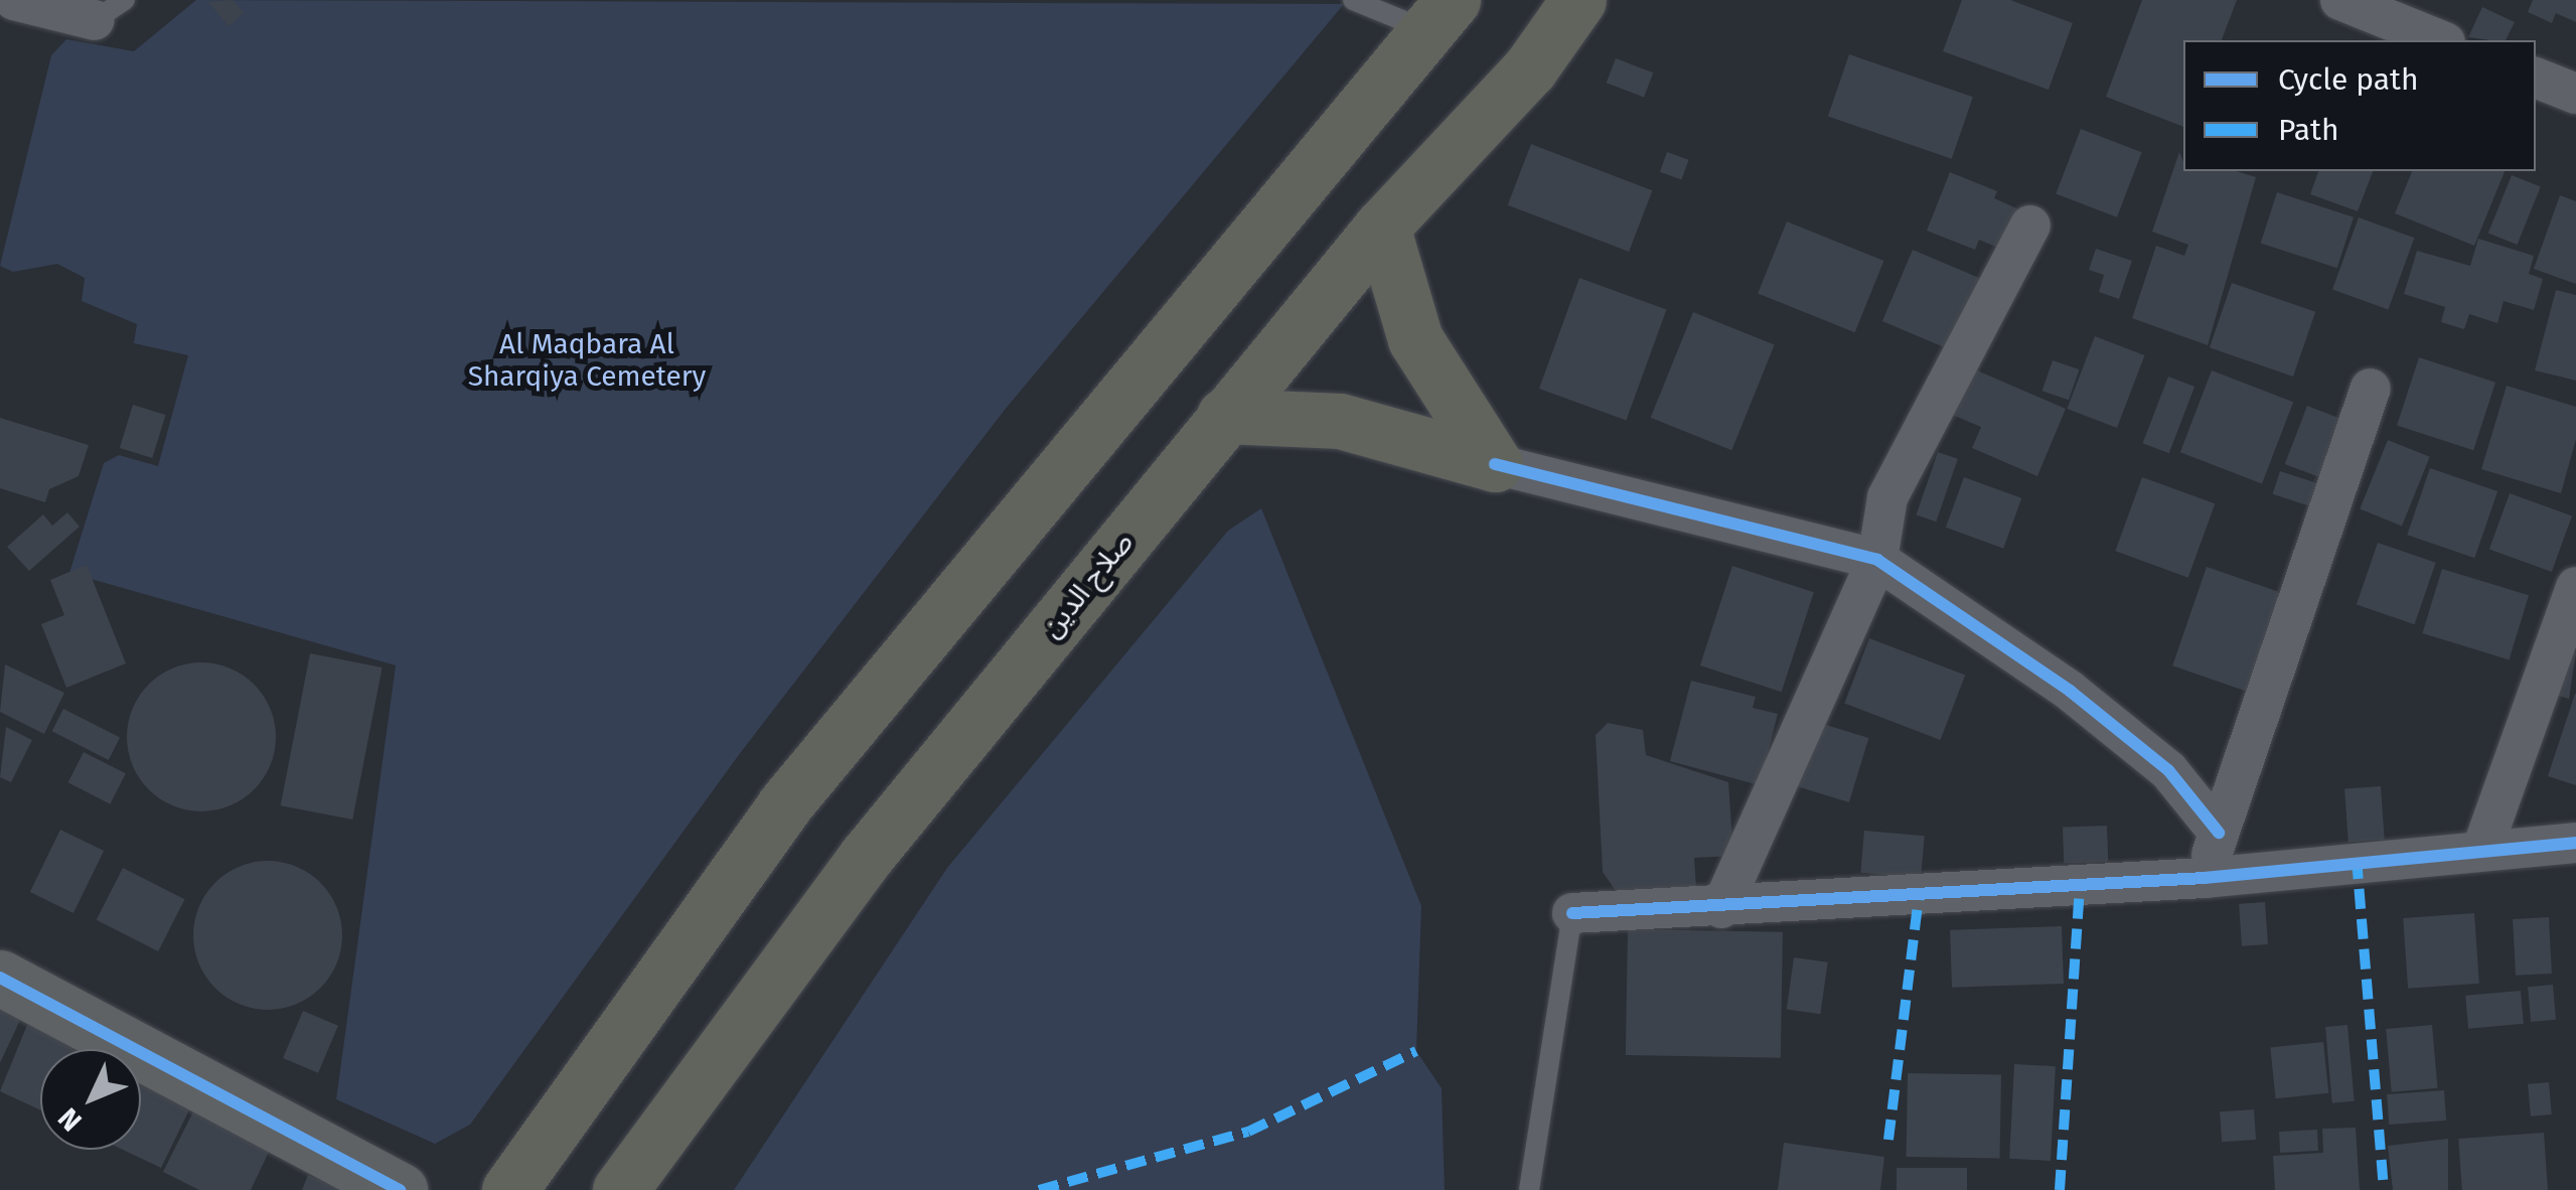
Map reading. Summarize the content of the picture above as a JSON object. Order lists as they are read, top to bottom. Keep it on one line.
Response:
{"streets":{"highway":["صلاح الدين"]},"parks":["Al Maqbara Al Sharqiya Cemetery"],"legend":["Cycle path","Path"],"north":"bottom left"}
